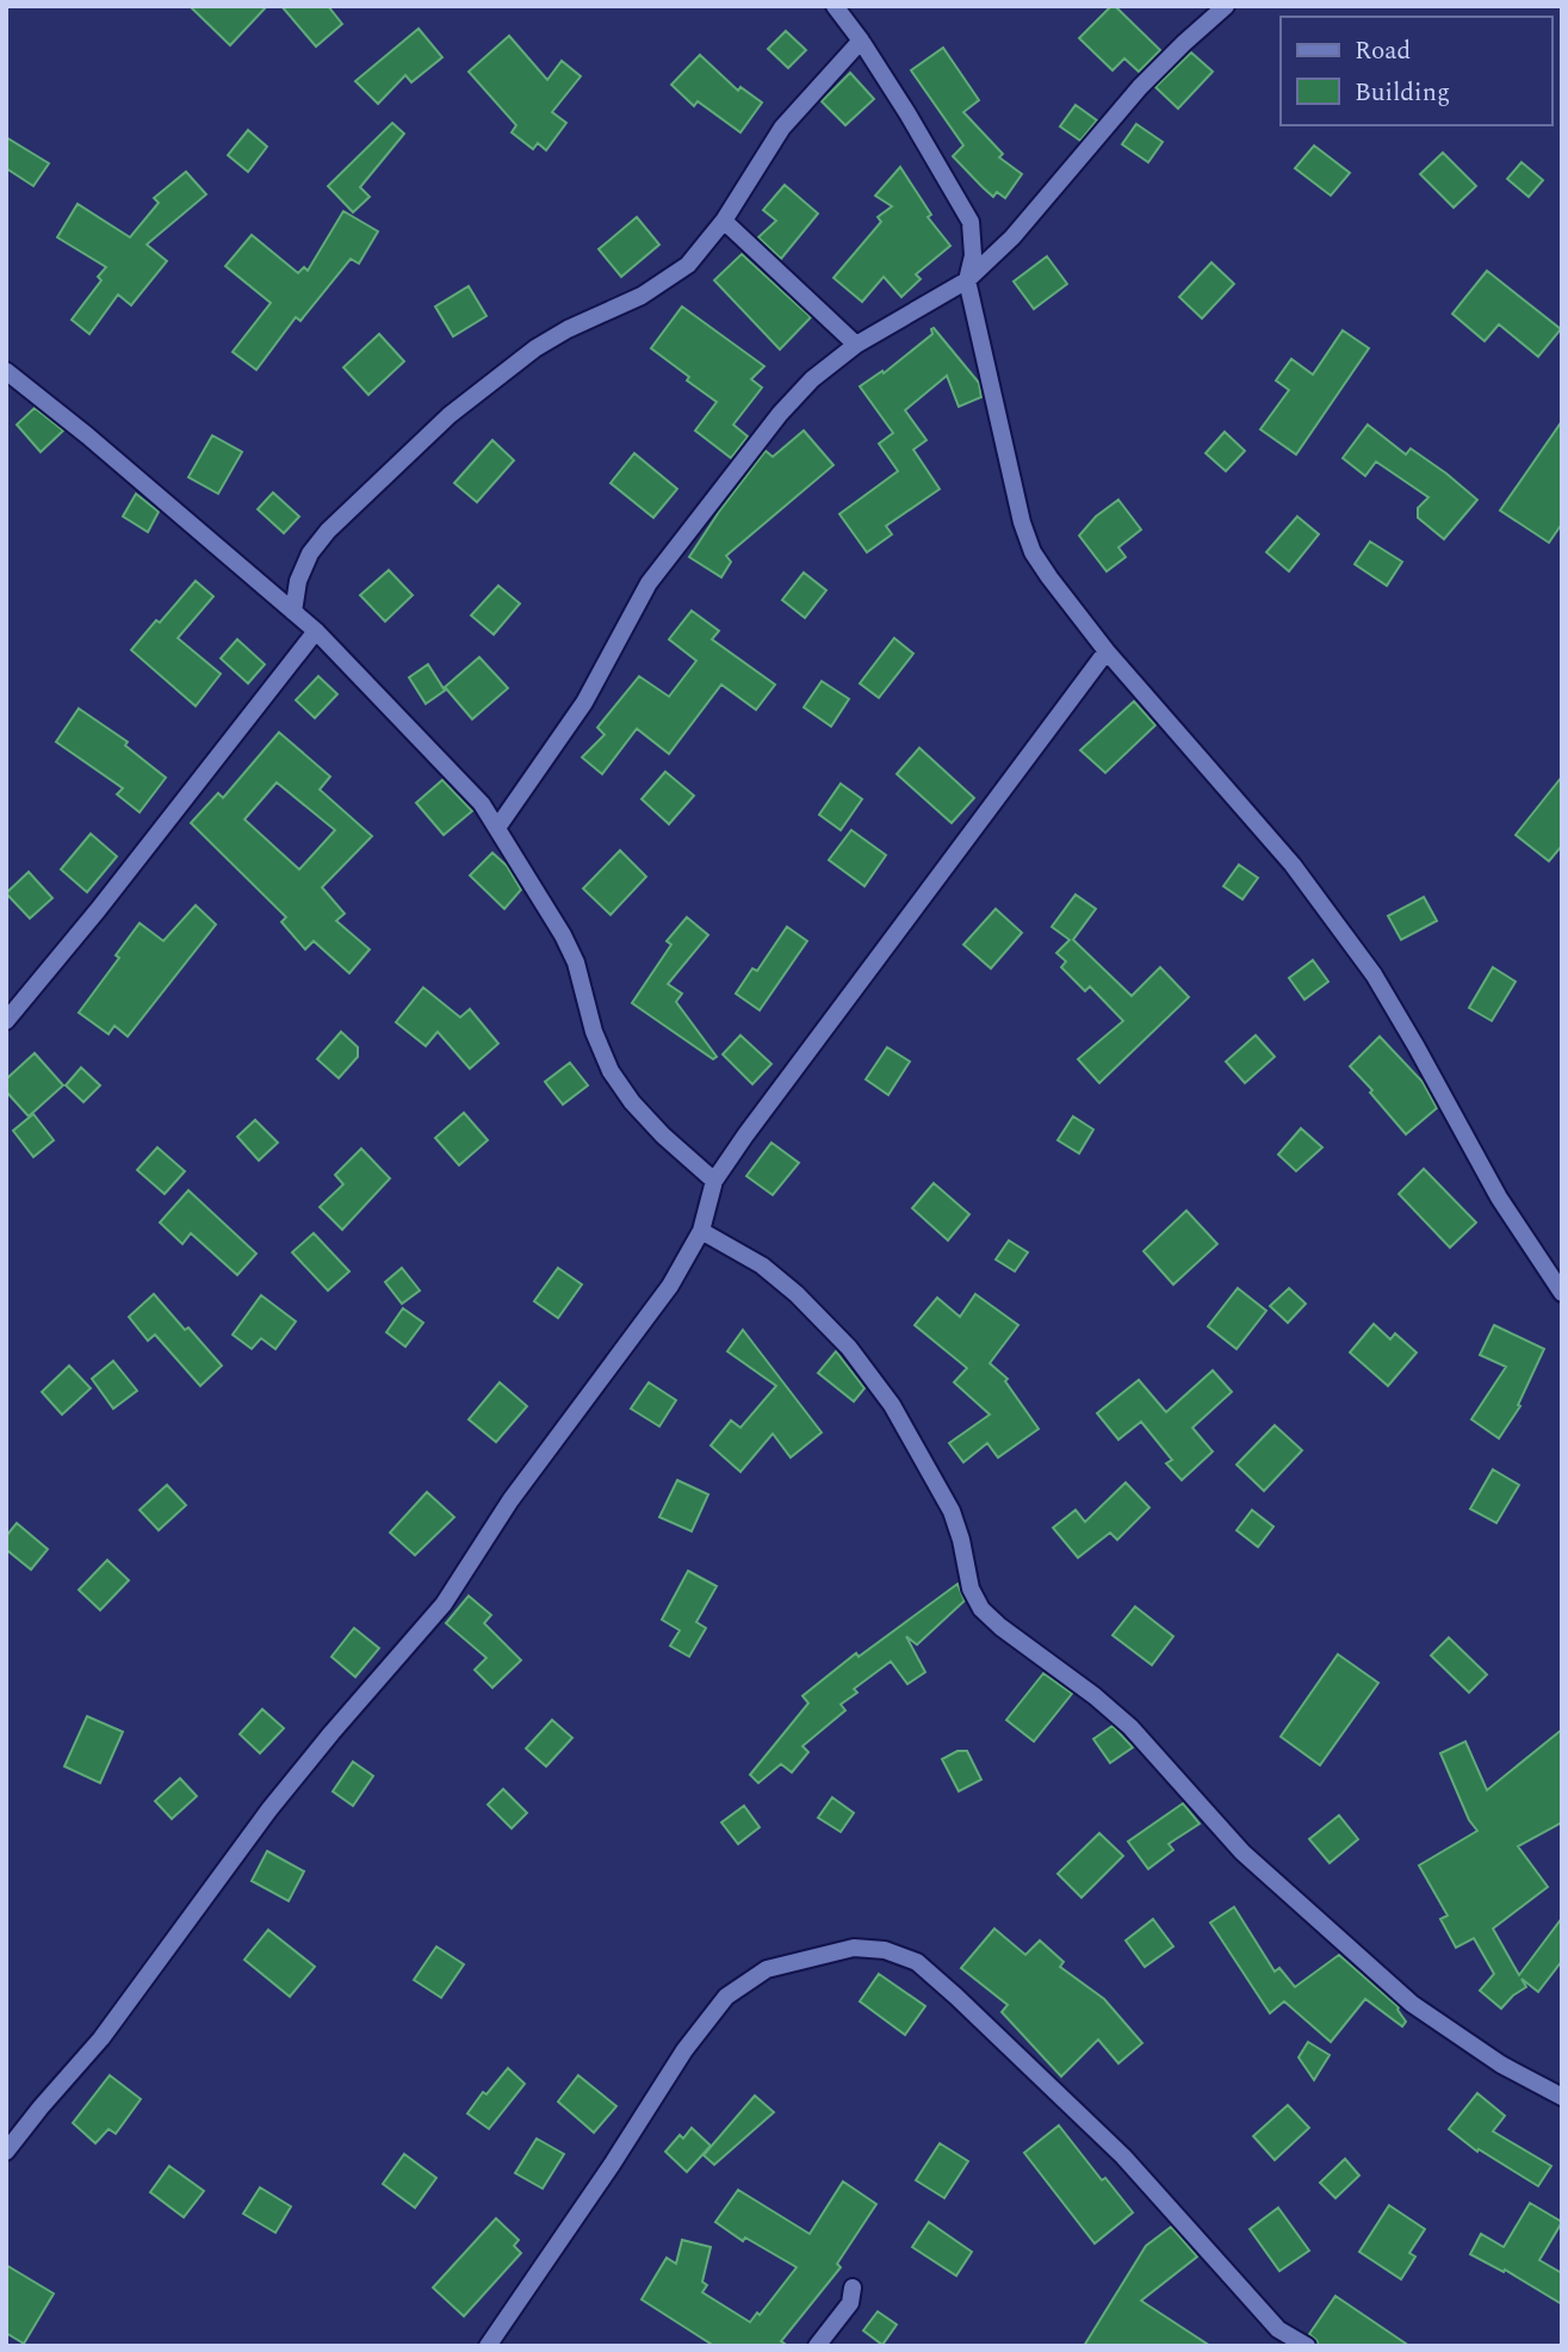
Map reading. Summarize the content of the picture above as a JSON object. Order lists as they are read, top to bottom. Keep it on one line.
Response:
{"legend":["Road","Building"]}
